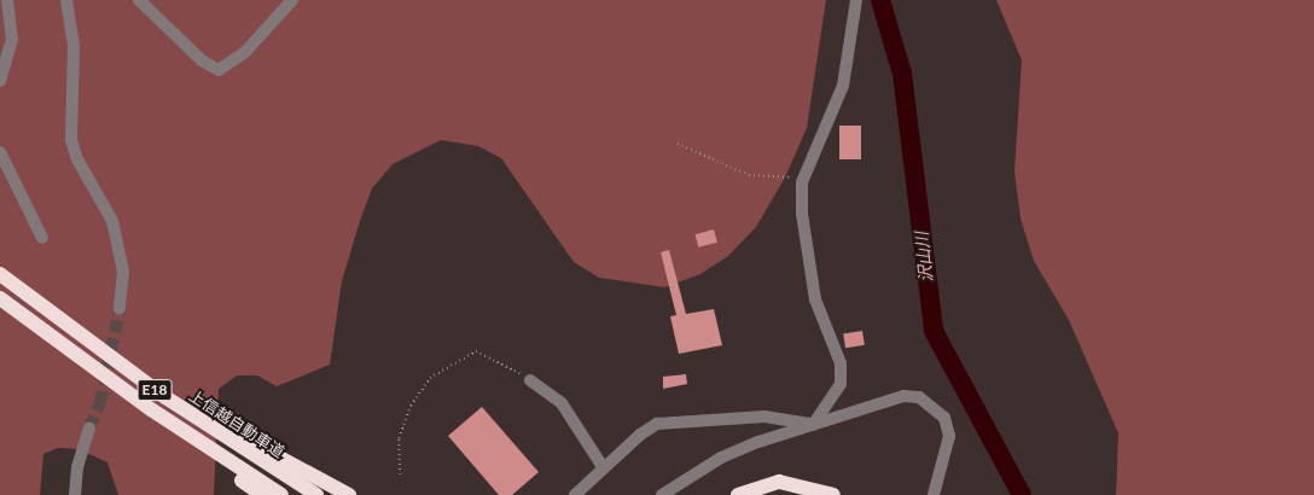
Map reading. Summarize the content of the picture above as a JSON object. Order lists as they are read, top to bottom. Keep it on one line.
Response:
{"streets":{"highway":["E18","上信越自動車道"]},"water":["沢山川"]}
